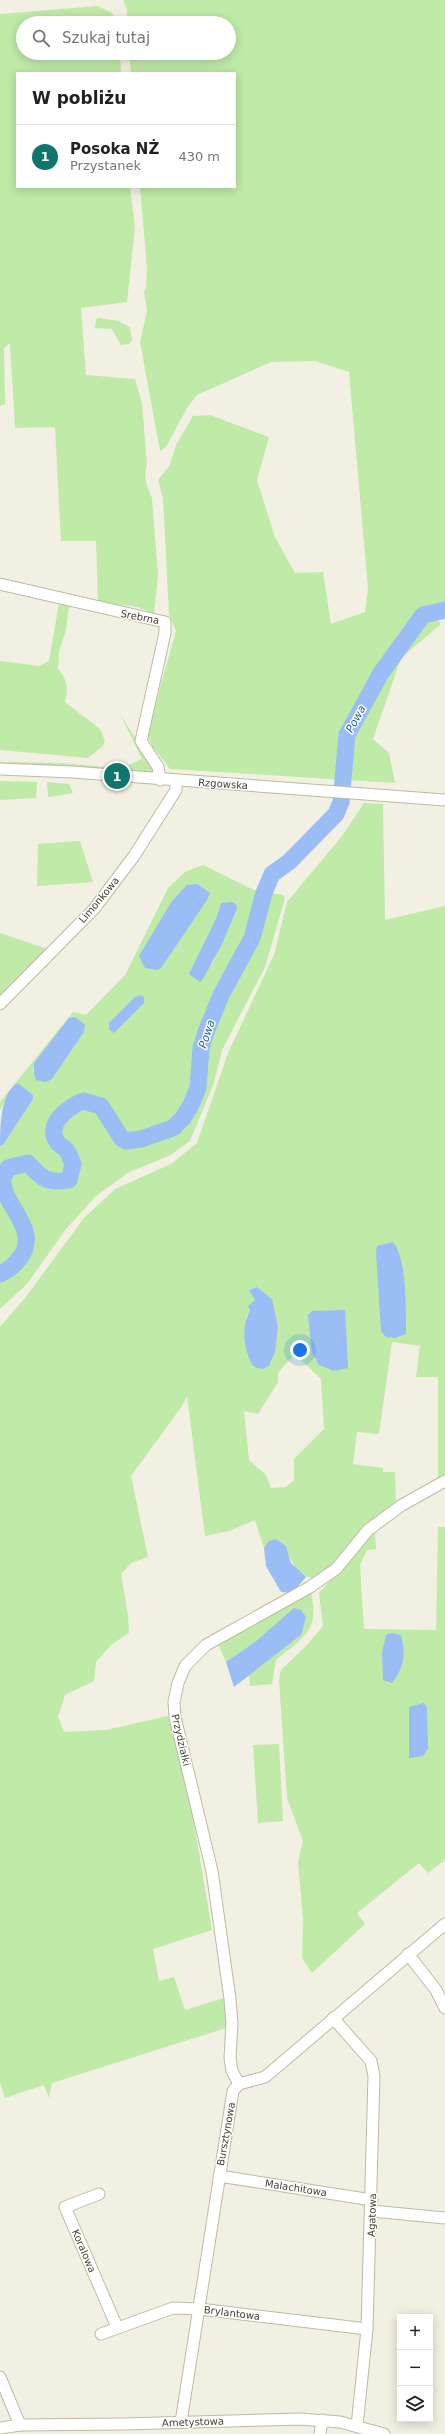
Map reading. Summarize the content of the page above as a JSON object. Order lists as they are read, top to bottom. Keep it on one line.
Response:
{"streets":{"street":["Srebrna","Rzgowska","Limonkowa","Przydziałki","Bursztynowa","Malachitowa","Agatowa","Koralowa","Brylantowa","Ametystowa"]},"crossings":[["Srebrna","Rzgowska"],["Rzgowska","Limonkowa"],["Przydziałki","Bursztynowa"],["Bursztynowa","Malachitowa"],["Bursztynowa","Brylantowa"],["Bursztynowa","Ametystowa"],["Malachitowa","Agatowa"],["Agatowa","Brylantowa"],["Agatowa","Ametystowa"],["Koralowa","Brylantowa"]],"water":["Powa"],"page":{"search":"Szukaj tutaj","heading":"W pobliżu","list":[{"mark":"1","name":"Posoka NŻ","note":"Przystanek","value":"430 m"}],"pins":"1","map_buttons":["+","−"]}}
